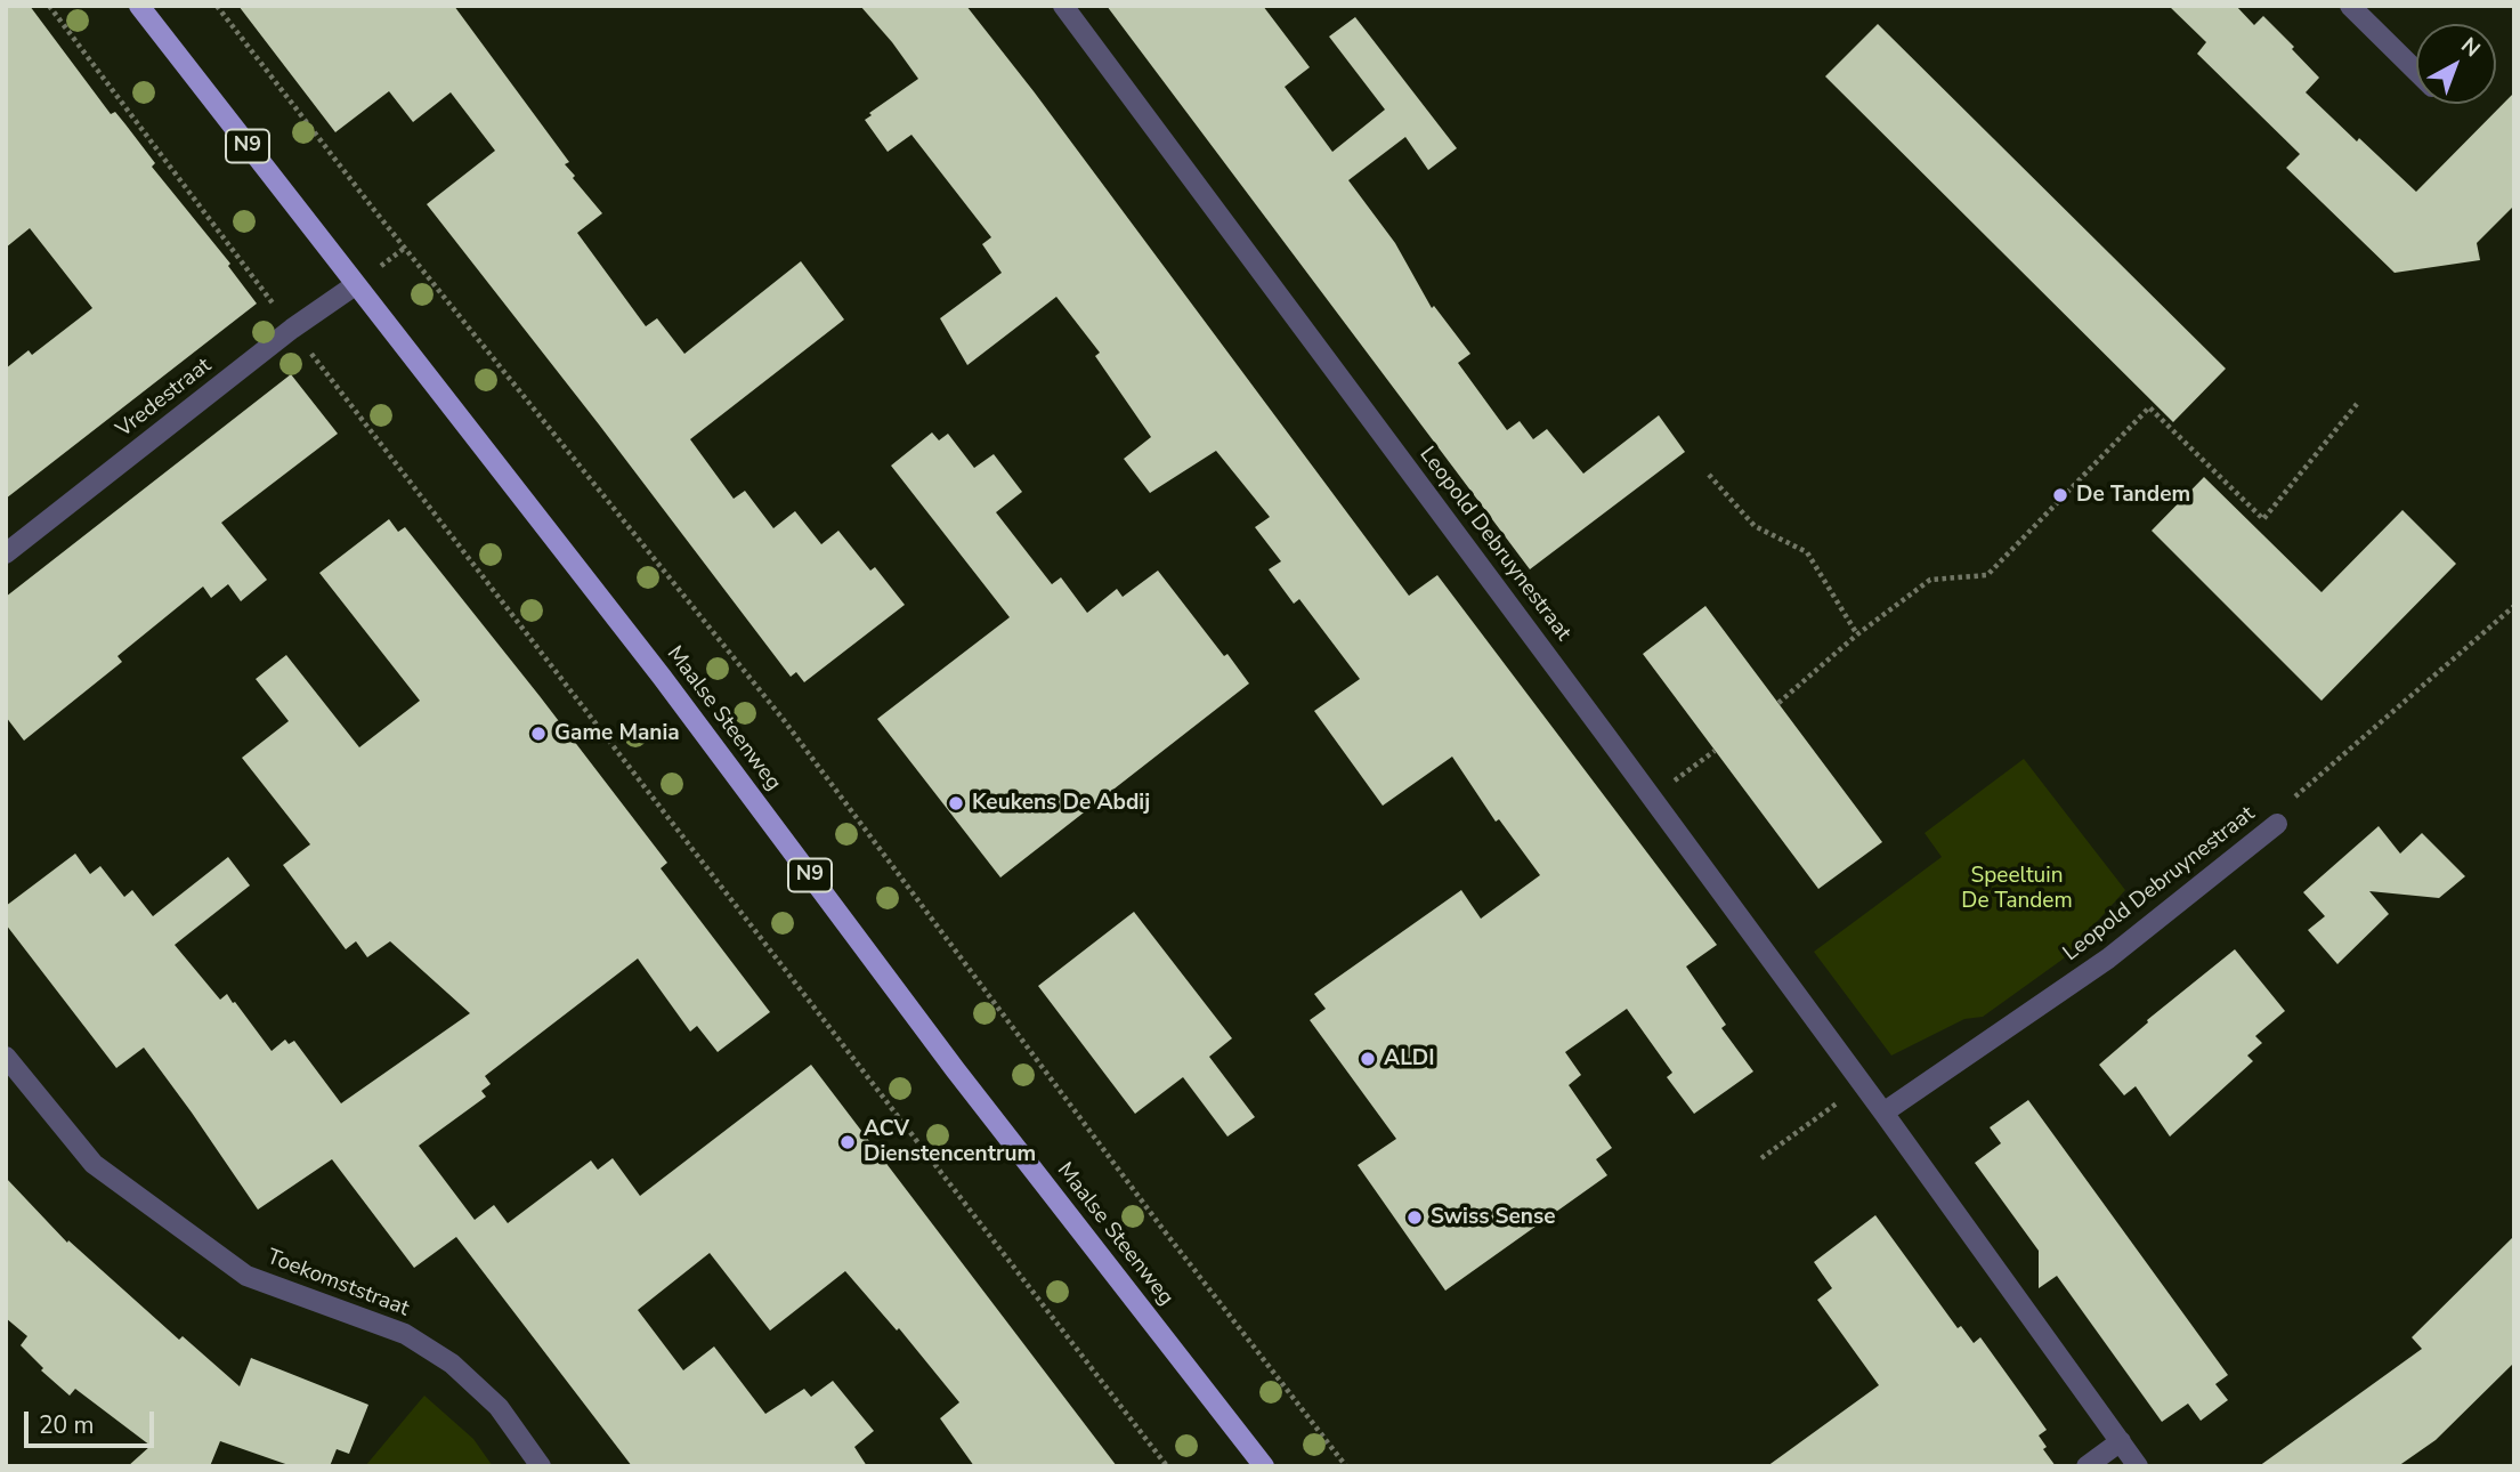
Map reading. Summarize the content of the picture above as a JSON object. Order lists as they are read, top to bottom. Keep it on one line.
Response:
{"streets":{"main road":["N9","Maalse Steenweg"],"street":["Vredestraat","Leopold Debruynestraat","Toekomststraat"]},"crossings":[["Vredestraat","Maalse Steenweg"]],"parks":["Speeltuin De Tandem"],"places":["De Tandem","Game Mania","Keukens De Abdij","ALDI","ACV Dienstencentrum","Swiss Sense"],"scale_bar":"20 m","north":"top right"}
